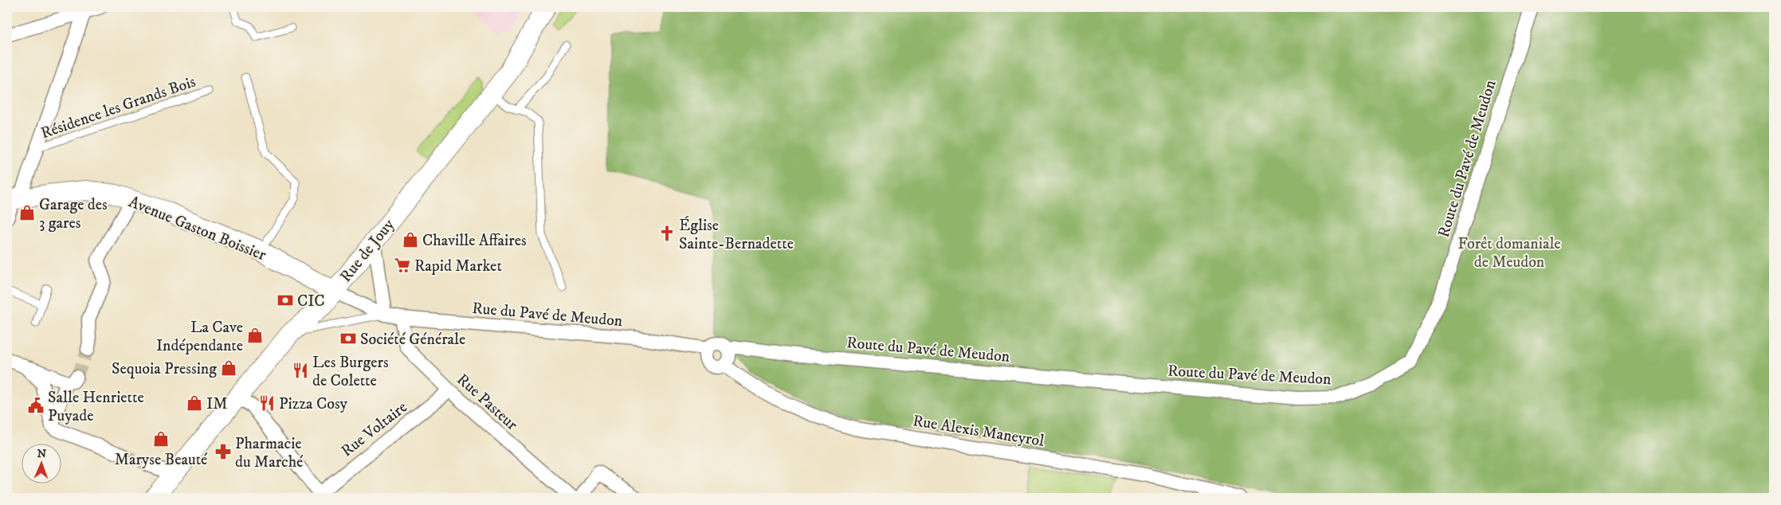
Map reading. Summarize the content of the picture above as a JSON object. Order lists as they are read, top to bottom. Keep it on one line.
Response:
{"streets":{"main road":["Avenue Gaston Boissier","Rue de Jouy"],"street":["Route du Pavé de Meudon","Rue du Pavé de Meudon","Rue Pasteur","Rue Voltaire","Rue Alexis Maneyrol"],"lane":["Résidence les Grands Bois"]},"crossings":[["Route du Pavé de Meudon","Rue du Pavé de Meudon"],["Route du Pavé de Meudon","Rue Alexis Maneyrol"],["Avenue Gaston Boissier","Rue de Jouy"],["Avenue Gaston Boissier","Rue du Pavé de Meudon"],["Rue de Jouy","Rue du Pavé de Meudon"],["Rue du Pavé de Meudon","Rue Pasteur"],["Rue du Pavé de Meudon","Rue Alexis Maneyrol"],["Rue Pasteur","Rue Voltaire"]],"parks":["Forêt domaniale de Meudon"],"places":{"shop":["Garage des 3 gares","Chaville Affaires","La Cave Indépendante","Sequoia Pressing","IM","Maryse Beauté"],"church":["Église Sainte-Bernadette"],"supermarket":["Rapid Market"],"bank":["CIC","Société Générale"],"restaurant":["Les Burgers de Colette","Pizza Cosy"],"public building":["Salle Henriette Puyade"],"pharmacy":["Pharmacie du Marché"]},"north":"top"}
